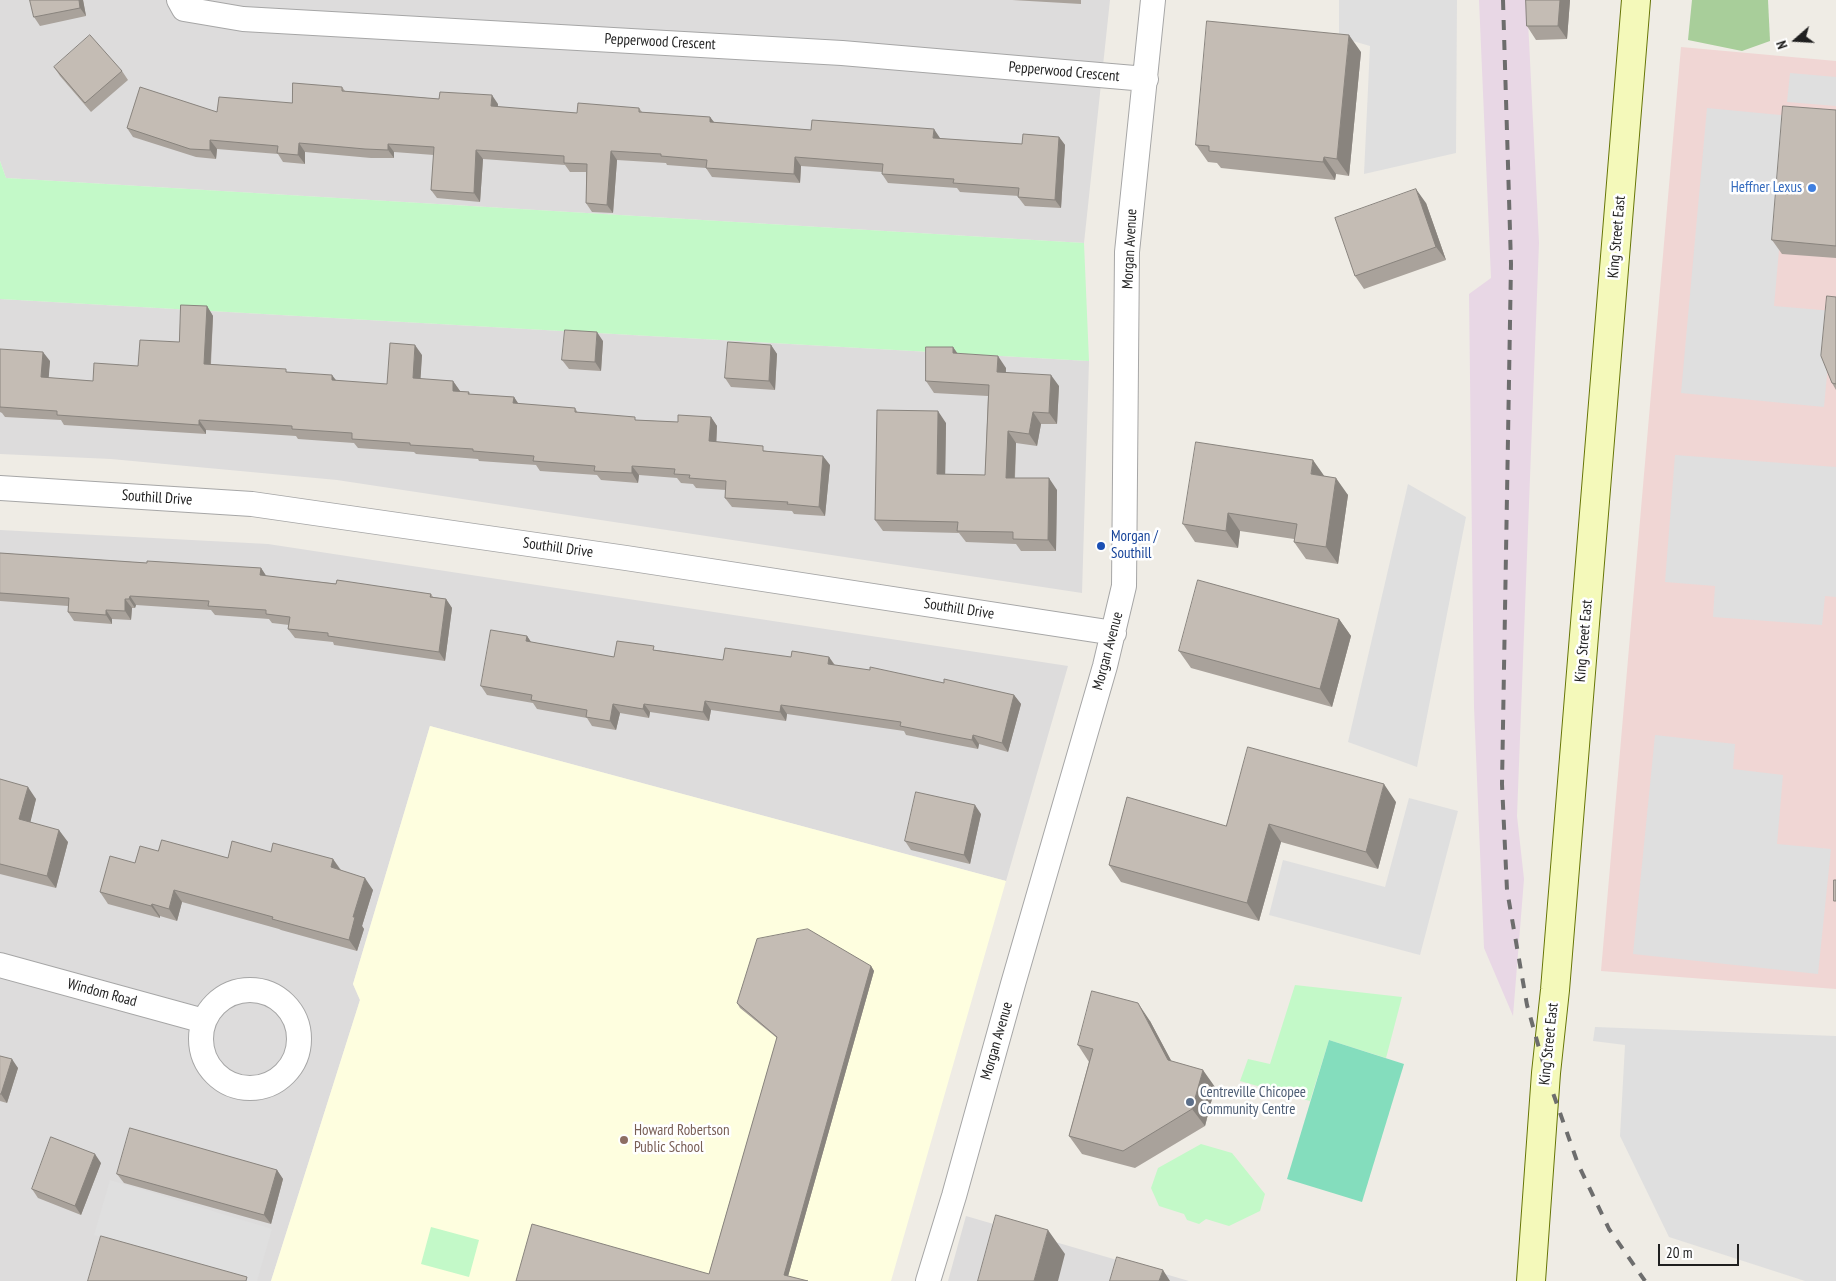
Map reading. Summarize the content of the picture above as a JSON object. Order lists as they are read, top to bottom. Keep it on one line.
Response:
{"streets":{"main road":["King Street East"],"street":["Pepperwood Crescent","Morgan Avenue","Southill Drive","Windom Road"]},"crossings":[["Pepperwood Crescent","Morgan Avenue"],["Morgan Avenue","Southill Drive"]],"places":["Heffner Lexus","Morgan / Southill","Centreville Chicopee Community Centre","Howard Robertson Public School"],"scale_bar":"20 m","north":"left"}
